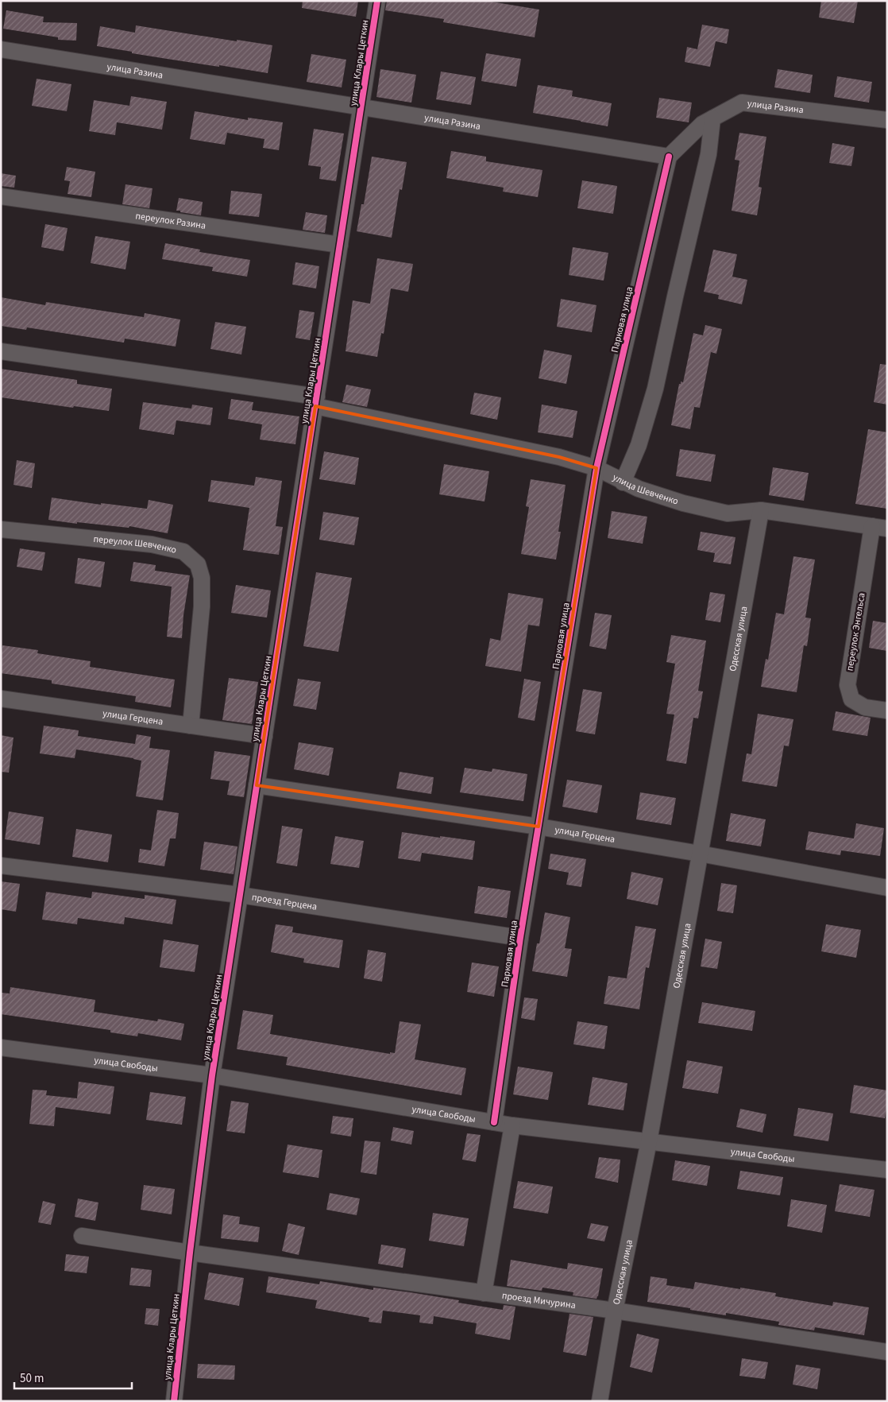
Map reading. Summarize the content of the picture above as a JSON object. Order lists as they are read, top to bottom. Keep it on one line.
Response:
{"streets":{"street":["улица Клары Цеткин","улица Разина","переулок Разина","Парковая улица","улица Шевченко","переулок Шевченко","переулок Энгельса","Одесская улица","улица Герцена","проезд Герцена","улица Свободы","проезд Мичурина"]},"crossings":[["улица Клары Цеткин","улица Разина"],["улица Клары Цеткин","переулок Разина"],["улица Клары Цеткин","улица Шевченко"],["улица Клары Цеткин","улица Герцена"],["улица Клары Цеткин","проезд Герцена"],["улица Клары Цеткин","улица Свободы"],["улица Клары Цеткин","проезд Мичурина"],["улица Разина","Парковая улица"],["Парковая улица","улица Шевченко"],["Парковая улица","улица Герцена"],["Парковая улица","проезд Герцена"],["Парковая улица","улица Свободы"],["улица Шевченко","переулок Энгельса"],["улица Шевченко","Одесская улица"],["переулок Шевченко","улица Герцена"],["Одесская улица","улица Герцена"],["Одесская улица","улица Свободы"],["Одесская улица","проезд Мичурина"]],"scale_bar":"50 m"}
